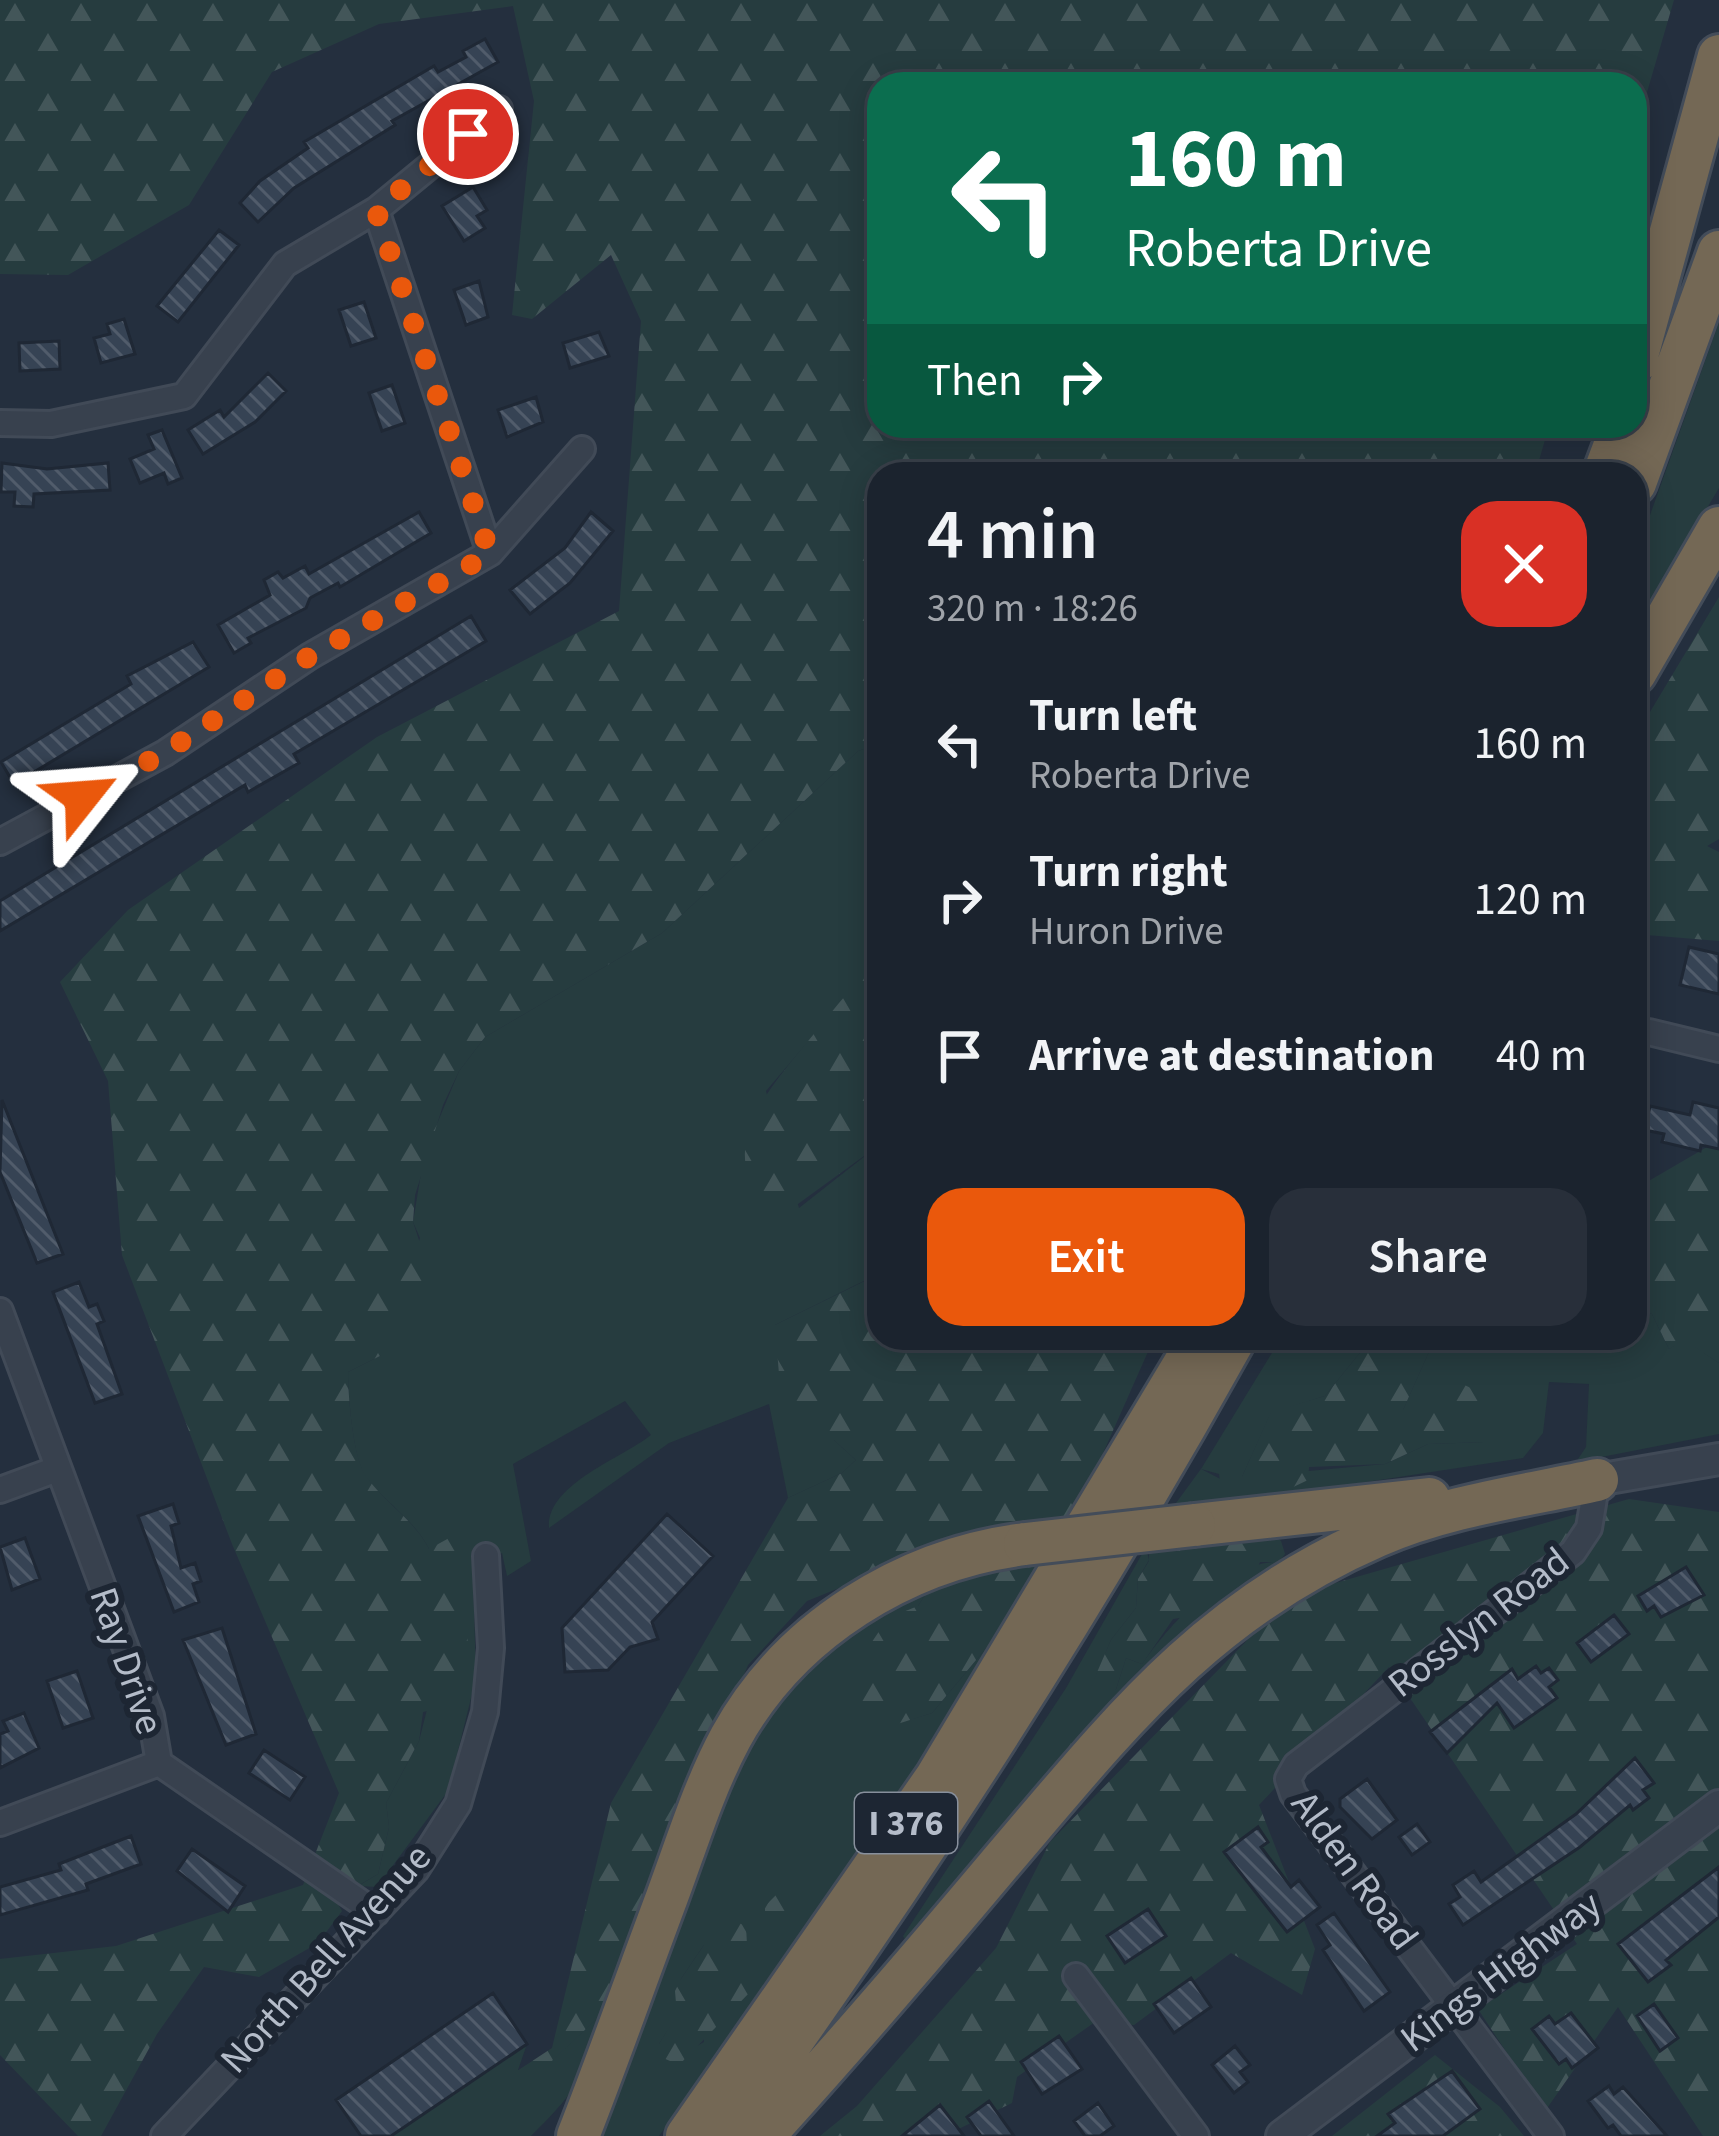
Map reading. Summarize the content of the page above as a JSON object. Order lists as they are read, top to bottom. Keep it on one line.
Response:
{"streets":{"highway":["I 376"],"street":["Rosslyn Road","Ray Drive","Alden Road","North Bell Avenue","Kings Highway"]},"crossings":[["Rosslyn Road","Alden Road"],["Ray Drive","North Bell Avenue"],["Alden Road","Kings Highway"]],"page":{"turn":["160 m","Roberta Drive"],"then":"Then","heading":["4 min","320 m · 18:26"],"list":[{"name":"Turn left","note":"Roberta Drive","value":"160 m"},{"name":"Turn right","note":"Huron Drive","value":"120 m"},{"name":"Arrive at destination","value":"40 m"}],"buttons":["Exit","Share"]}}
